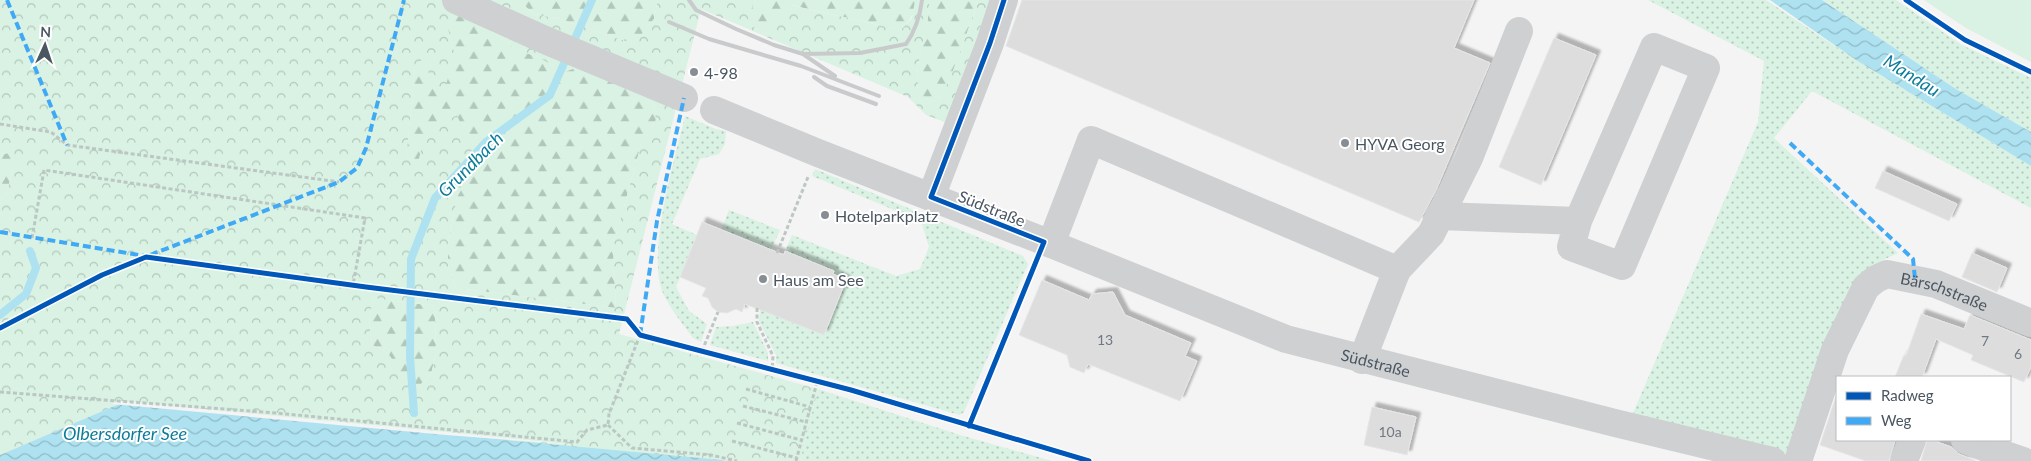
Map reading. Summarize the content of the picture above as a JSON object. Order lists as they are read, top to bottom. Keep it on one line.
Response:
{"streets":{"street":["Südstraße","Bärschstraße"]},"water":["Mandau","Grundbach","Olbersdorfer See"],"places":["4-98","HYVA Georg","Hotelparkplatz","Haus am See"],"house_numbers":["13","7","6","10a"],"legend":["Radweg","Weg"],"north":"top"}
